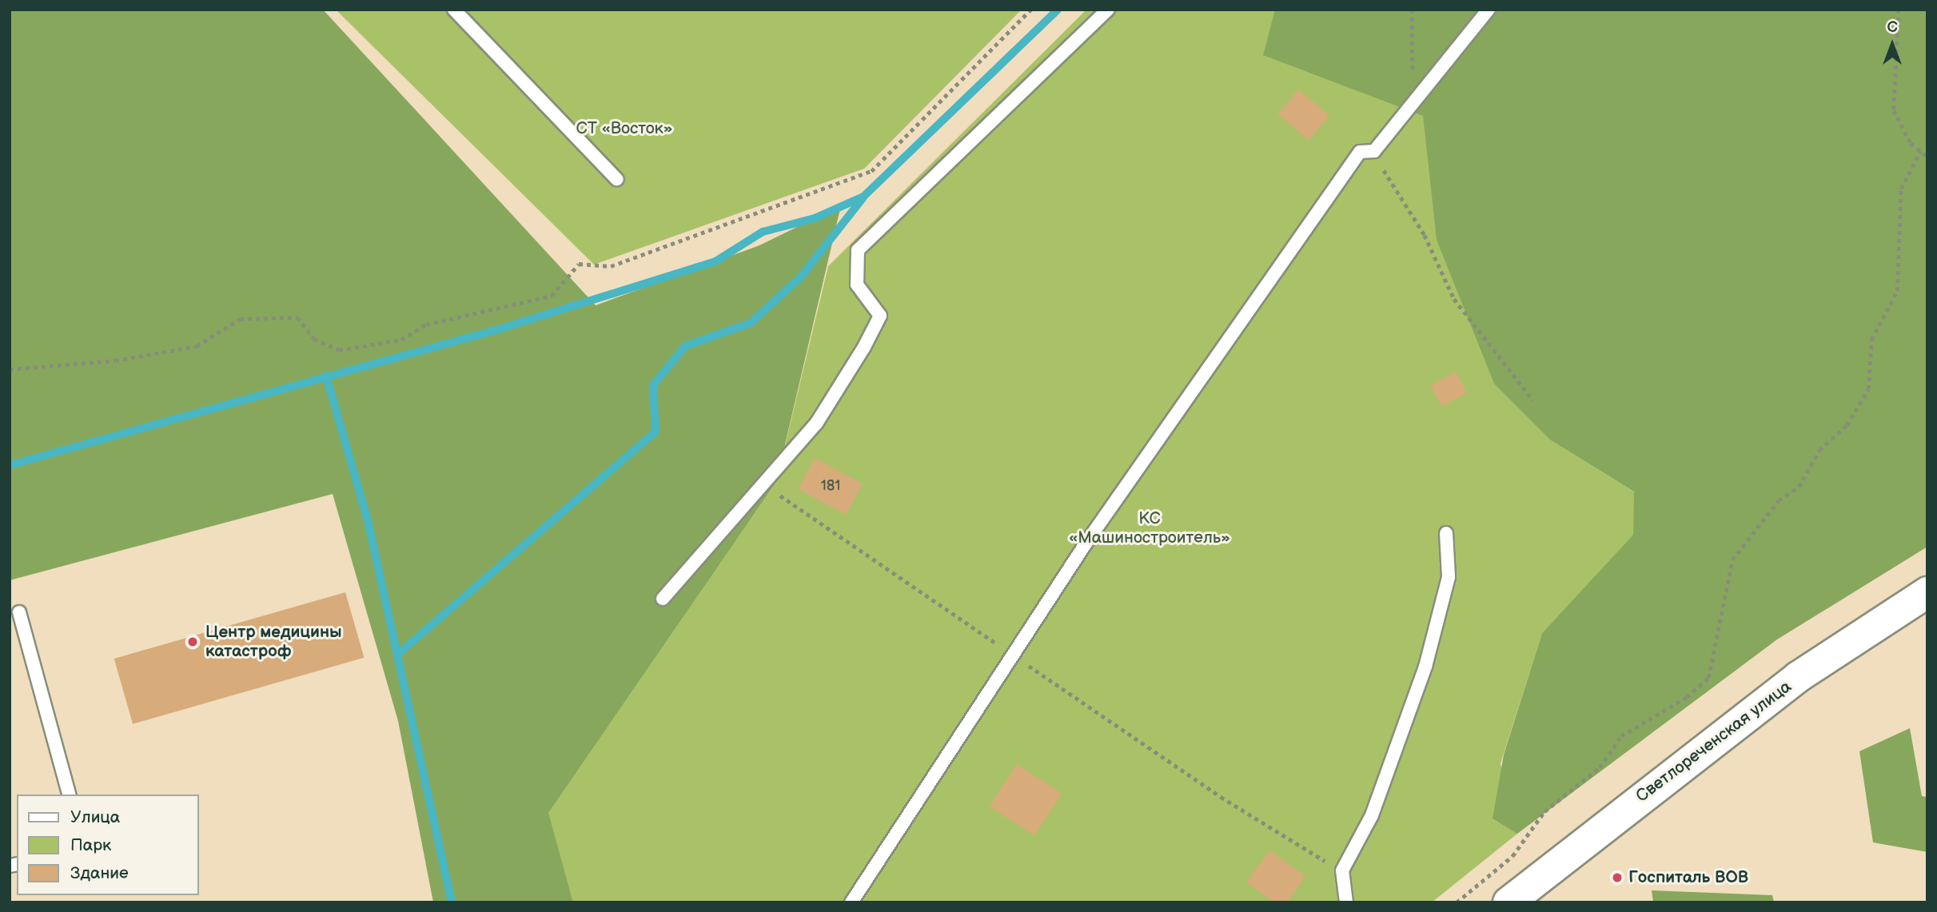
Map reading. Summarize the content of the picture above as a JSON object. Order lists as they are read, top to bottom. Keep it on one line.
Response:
{"streets":{"main road":["Светлореченская улица"]},"parks":["СТ «Восток»","КС «Машиностроитель»"],"places":["Центр медицины катастроф","Госпиталь ВОВ"],"house_numbers":["181"],"legend":["Улица","Парк","Здание"],"north":"top"}
